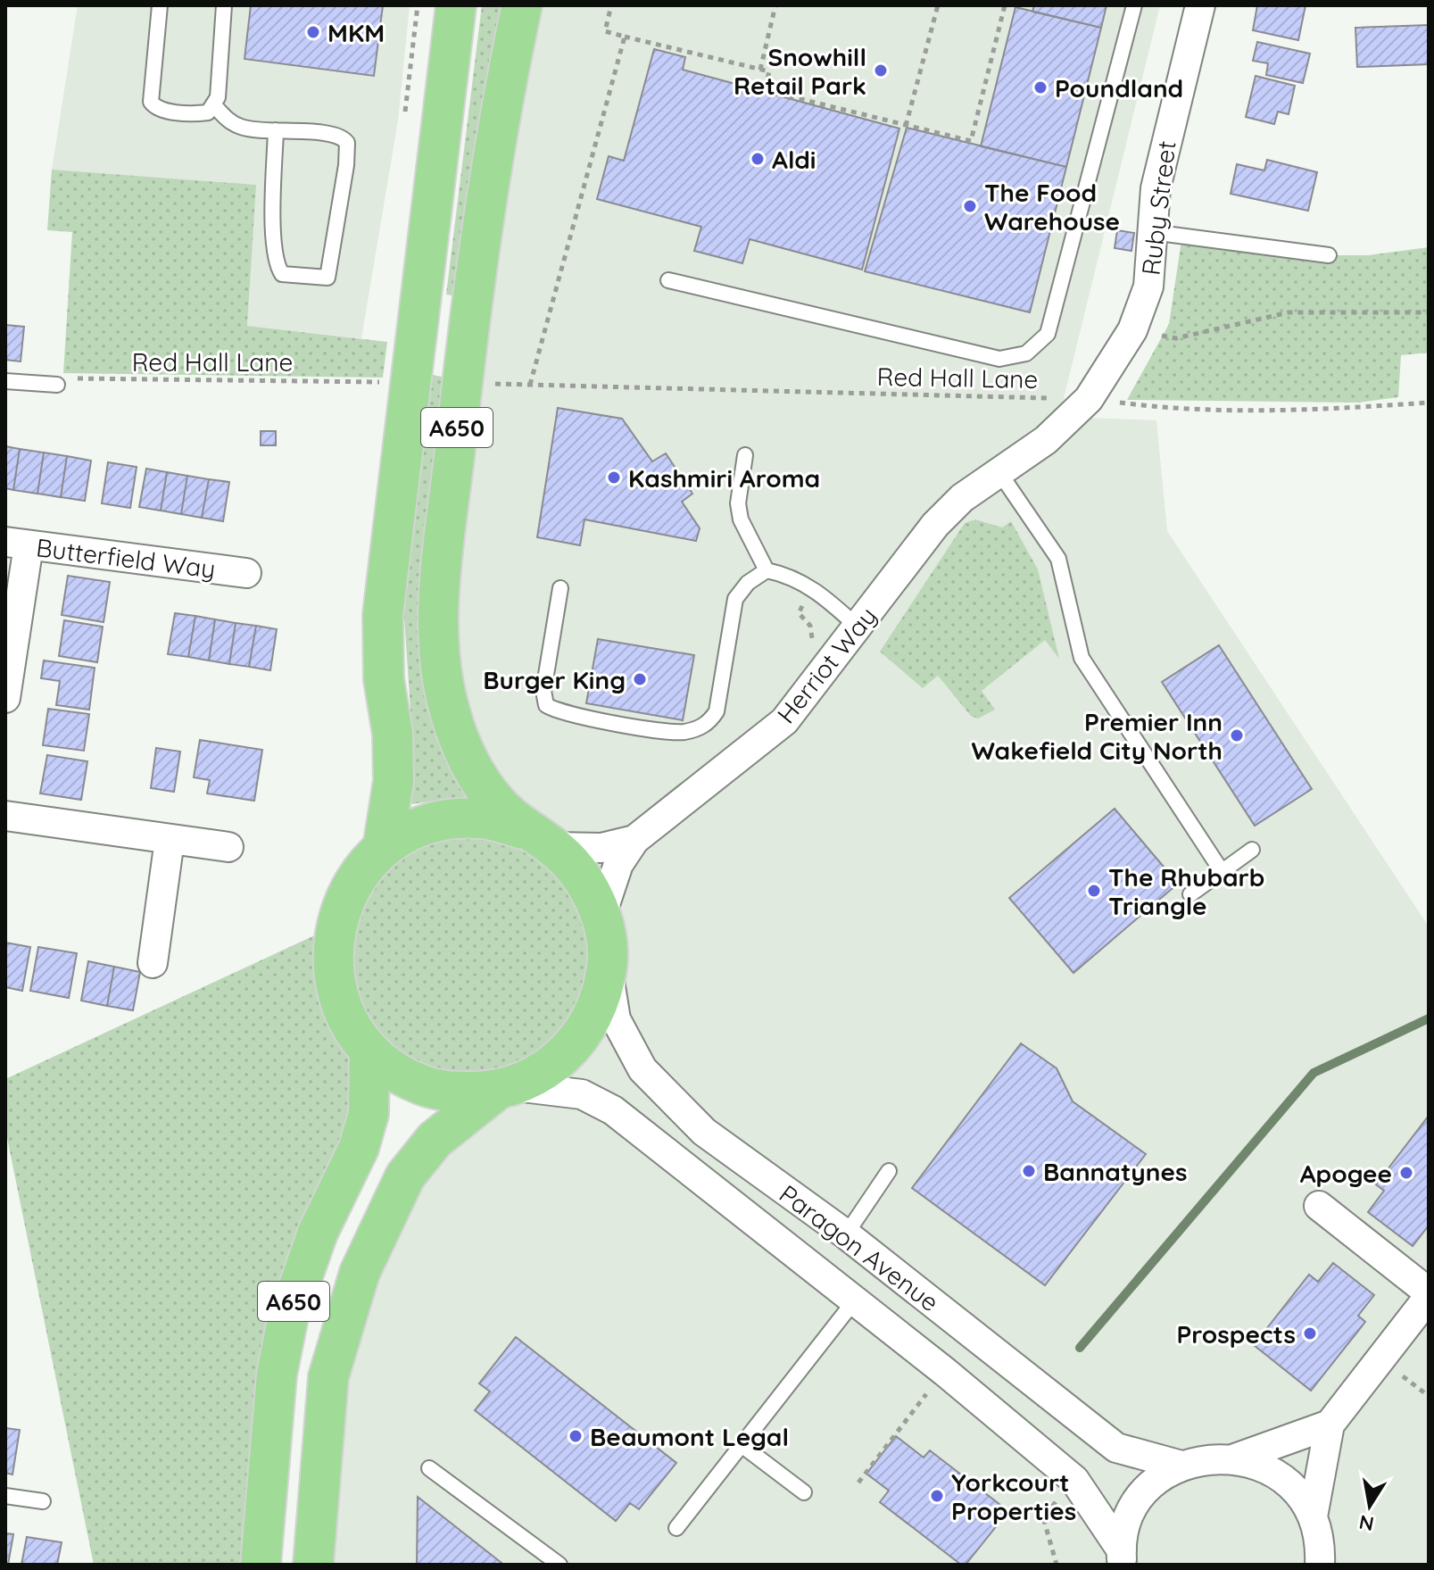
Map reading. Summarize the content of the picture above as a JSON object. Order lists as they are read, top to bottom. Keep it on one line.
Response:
{"streets":{"highway":["A650"],"street":["Ruby Street","Butterfield Way","Herriot Way","Paragon Avenue"],"path":["Red Hall Lane"]},"crossings":[["Ruby Street","Red Hall Lane"],["Ruby Street","Herriot Way"],["Red Hall Lane","Herriot Way"],["A650","Herriot Way"],["A650","Paragon Avenue"]],"places":["MKM","Snowhill Retail Park","Poundland","Aldi","The Food Warehouse","Kashmiri Aroma","Burger King","Premier Inn Wakefield City North","The Rhubarb Triangle","Bannatynes","Apogee","Prospects","Beaumont Legal","Yorkcourt Properties"],"north":"bottom"}
